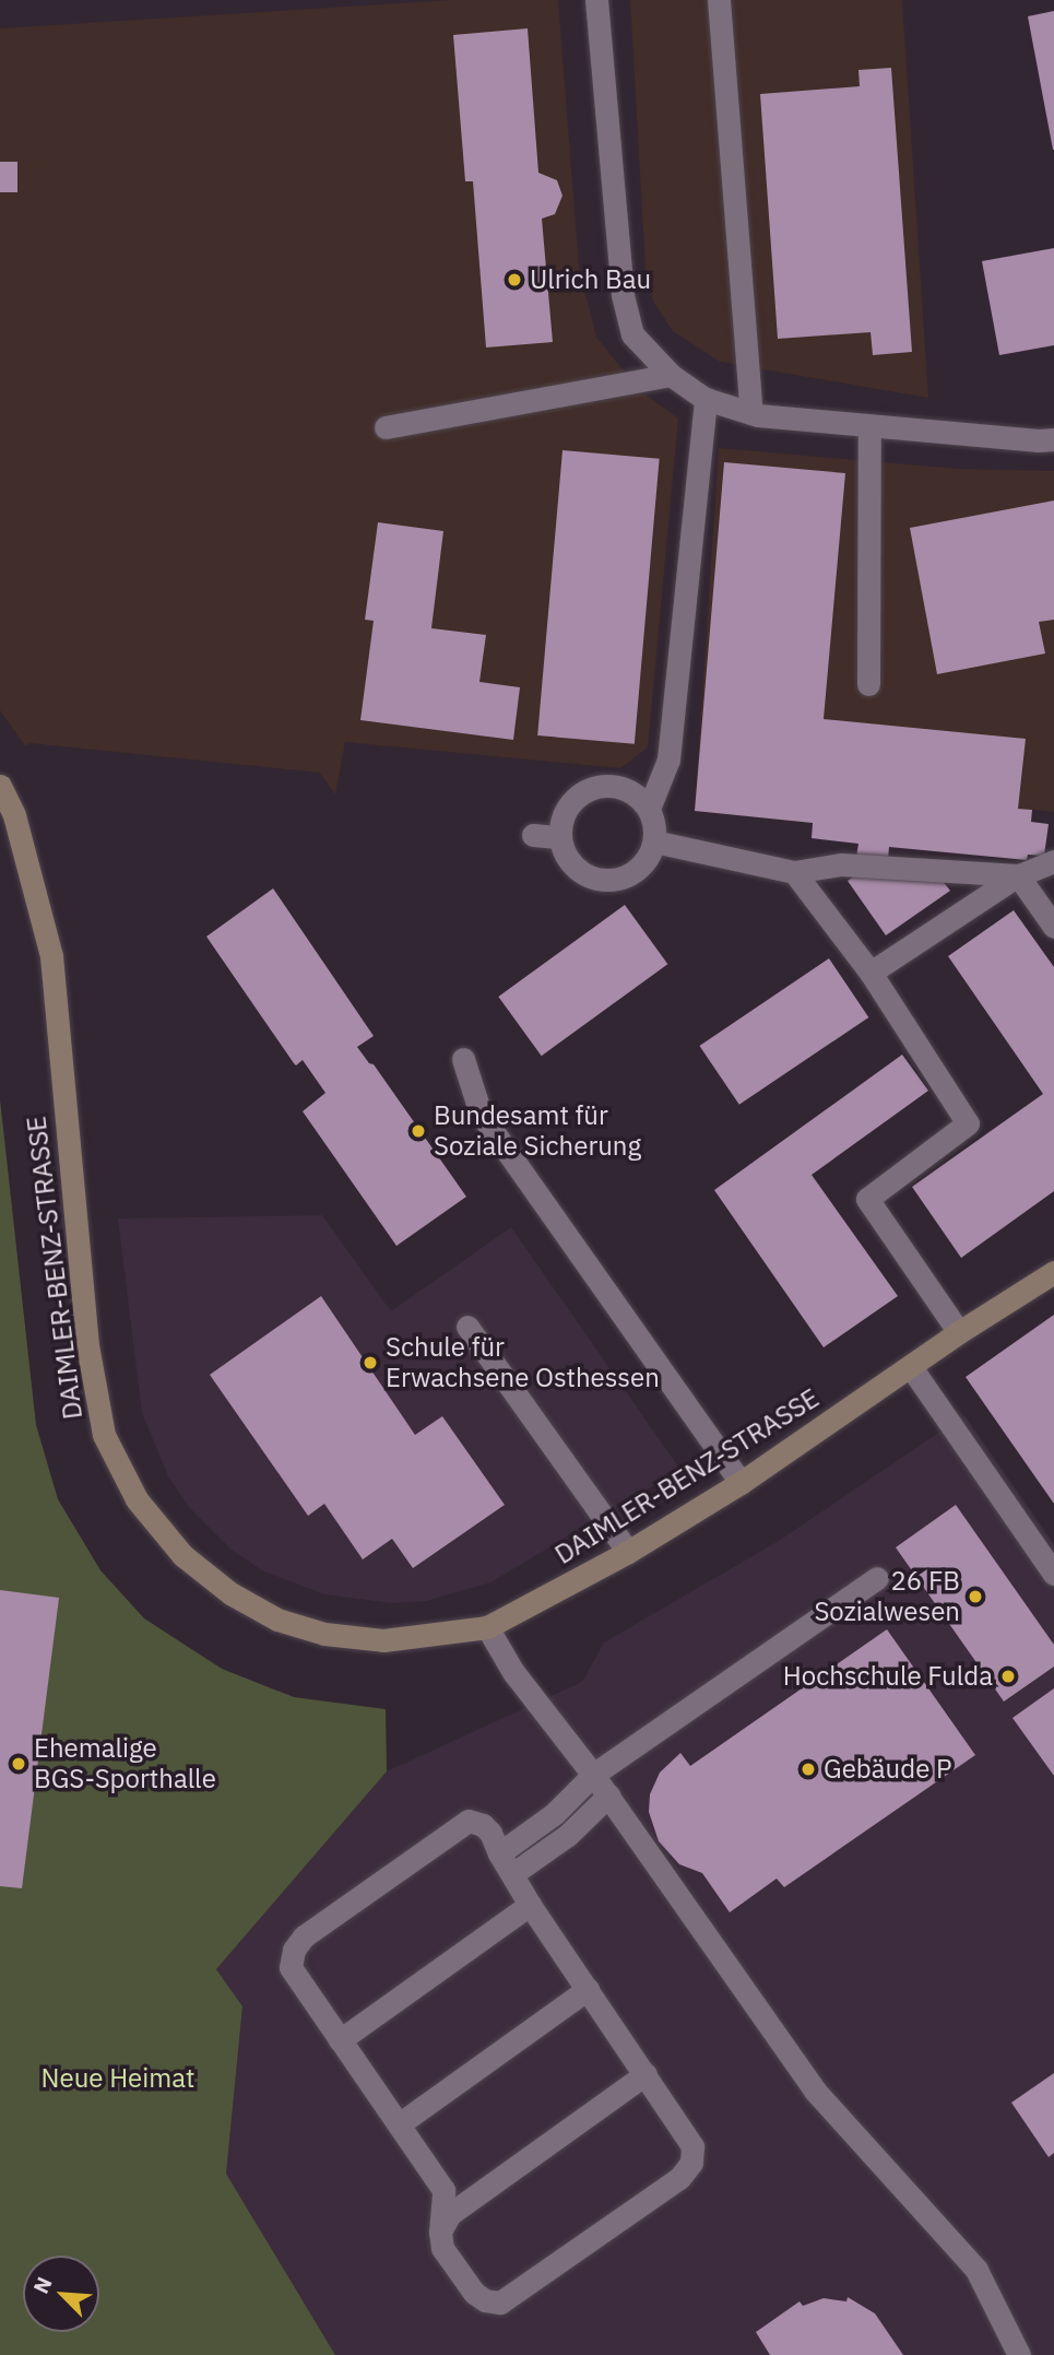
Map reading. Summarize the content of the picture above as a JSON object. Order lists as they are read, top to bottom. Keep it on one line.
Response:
{"streets":{"street":["DAIMLER-BENZ-STRASSE"]},"parks":["Neue Heimat"],"places":["Ulrich Bau","Bundesamt für Soziale Sicherung","Schule für Erwachsene Osthessen","26 FB Sozialwesen","Hochschule Fulda","Ehemalige BGS-Sporthalle","Gebäude P"],"north":"top left"}
